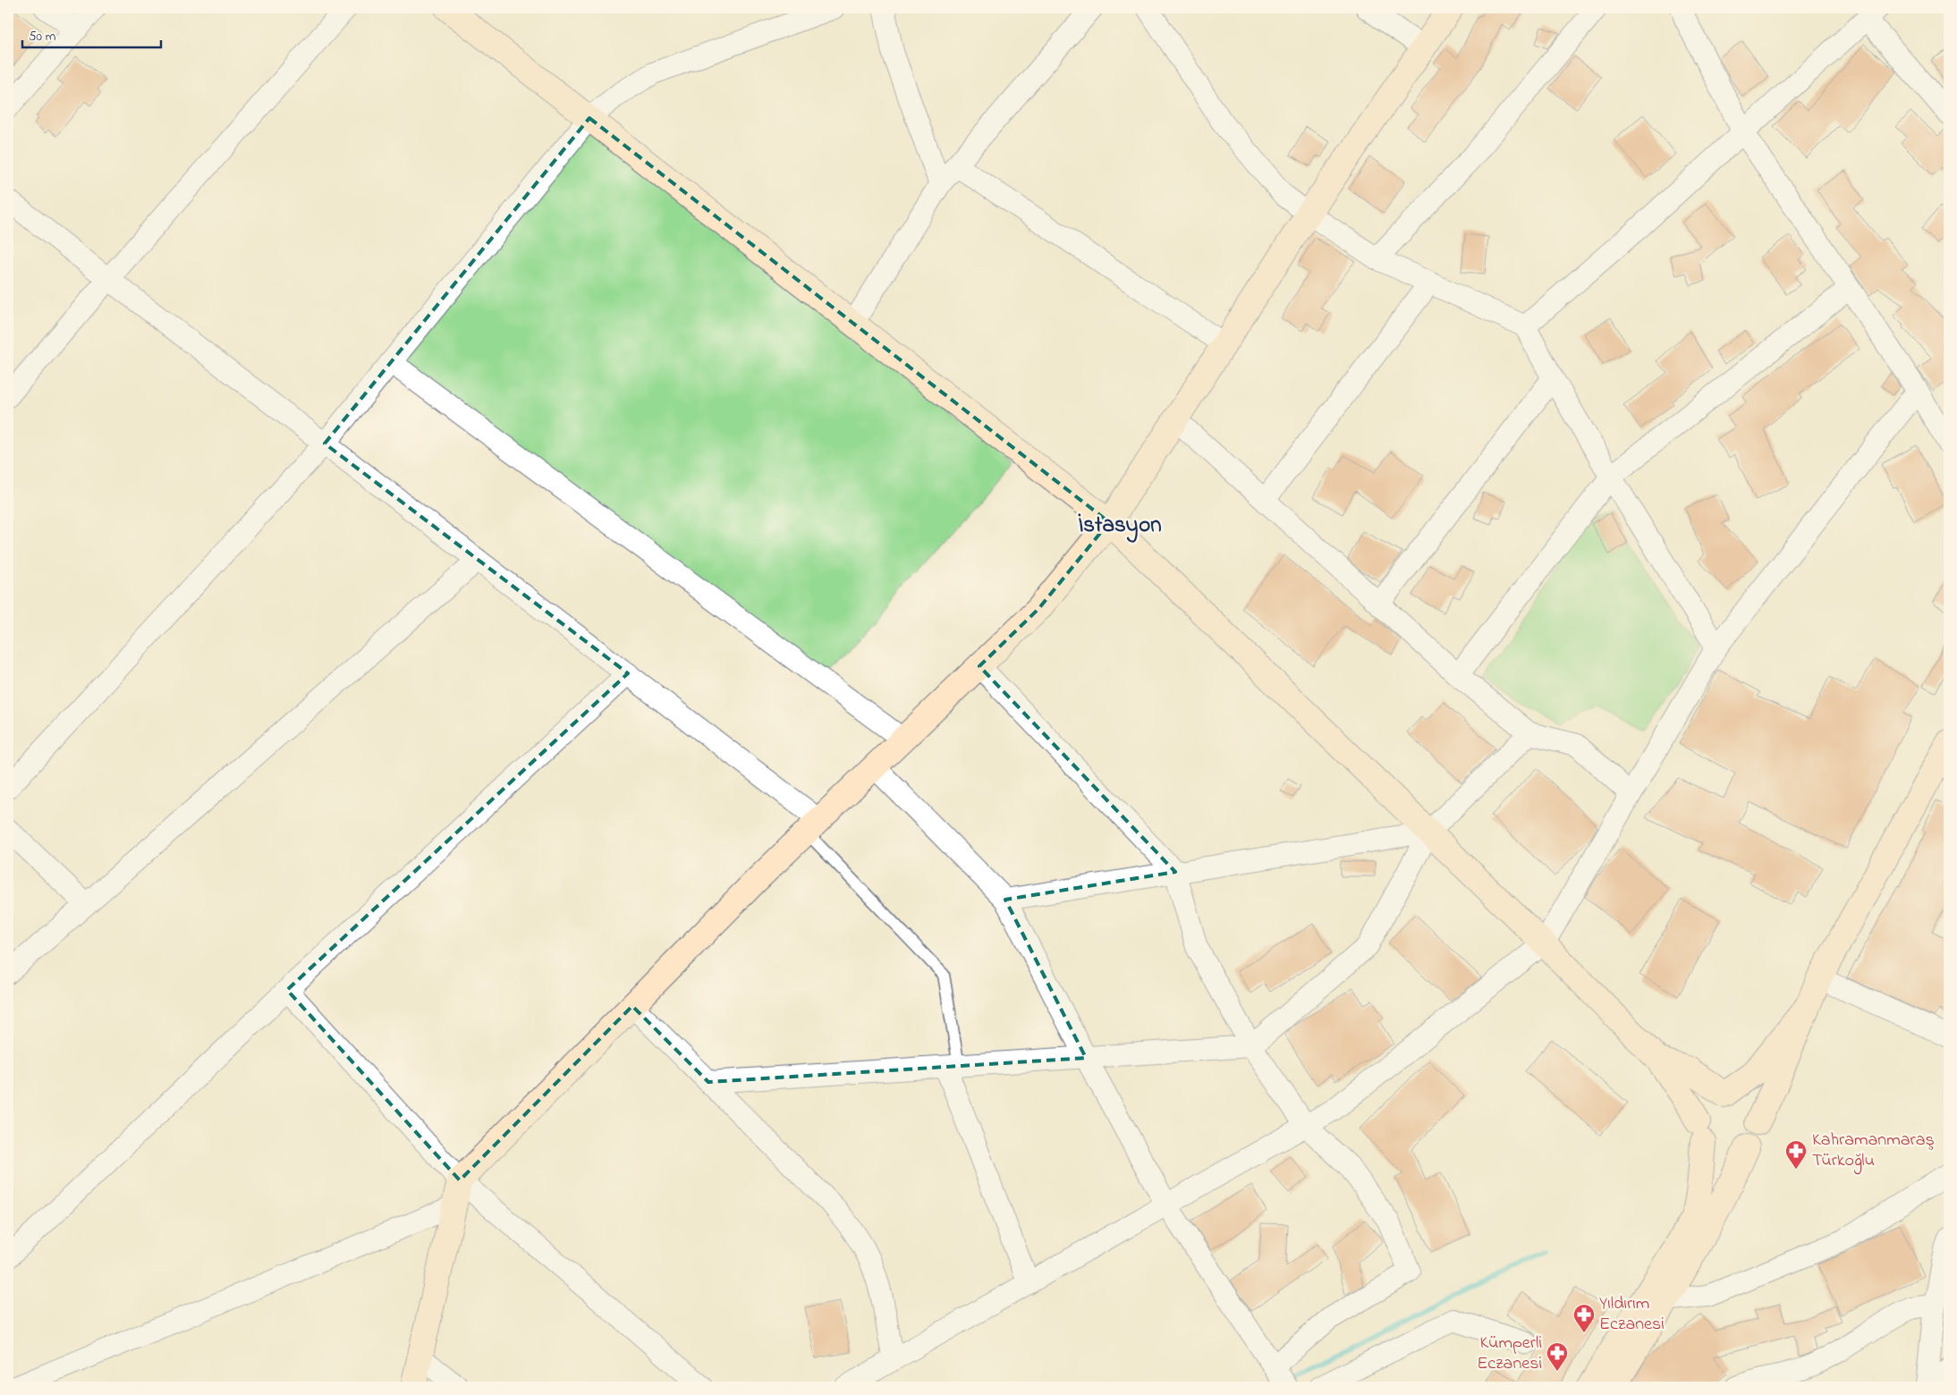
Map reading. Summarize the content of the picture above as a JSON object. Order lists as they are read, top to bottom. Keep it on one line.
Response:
{"districts":["İstasyon"],"places":{"pharmacy":["Kahramanmaraş Türkoğlu","Yıldırım Eczanesi","Kümperli Eczanesi"]},"scale_bar":"50 m"}
